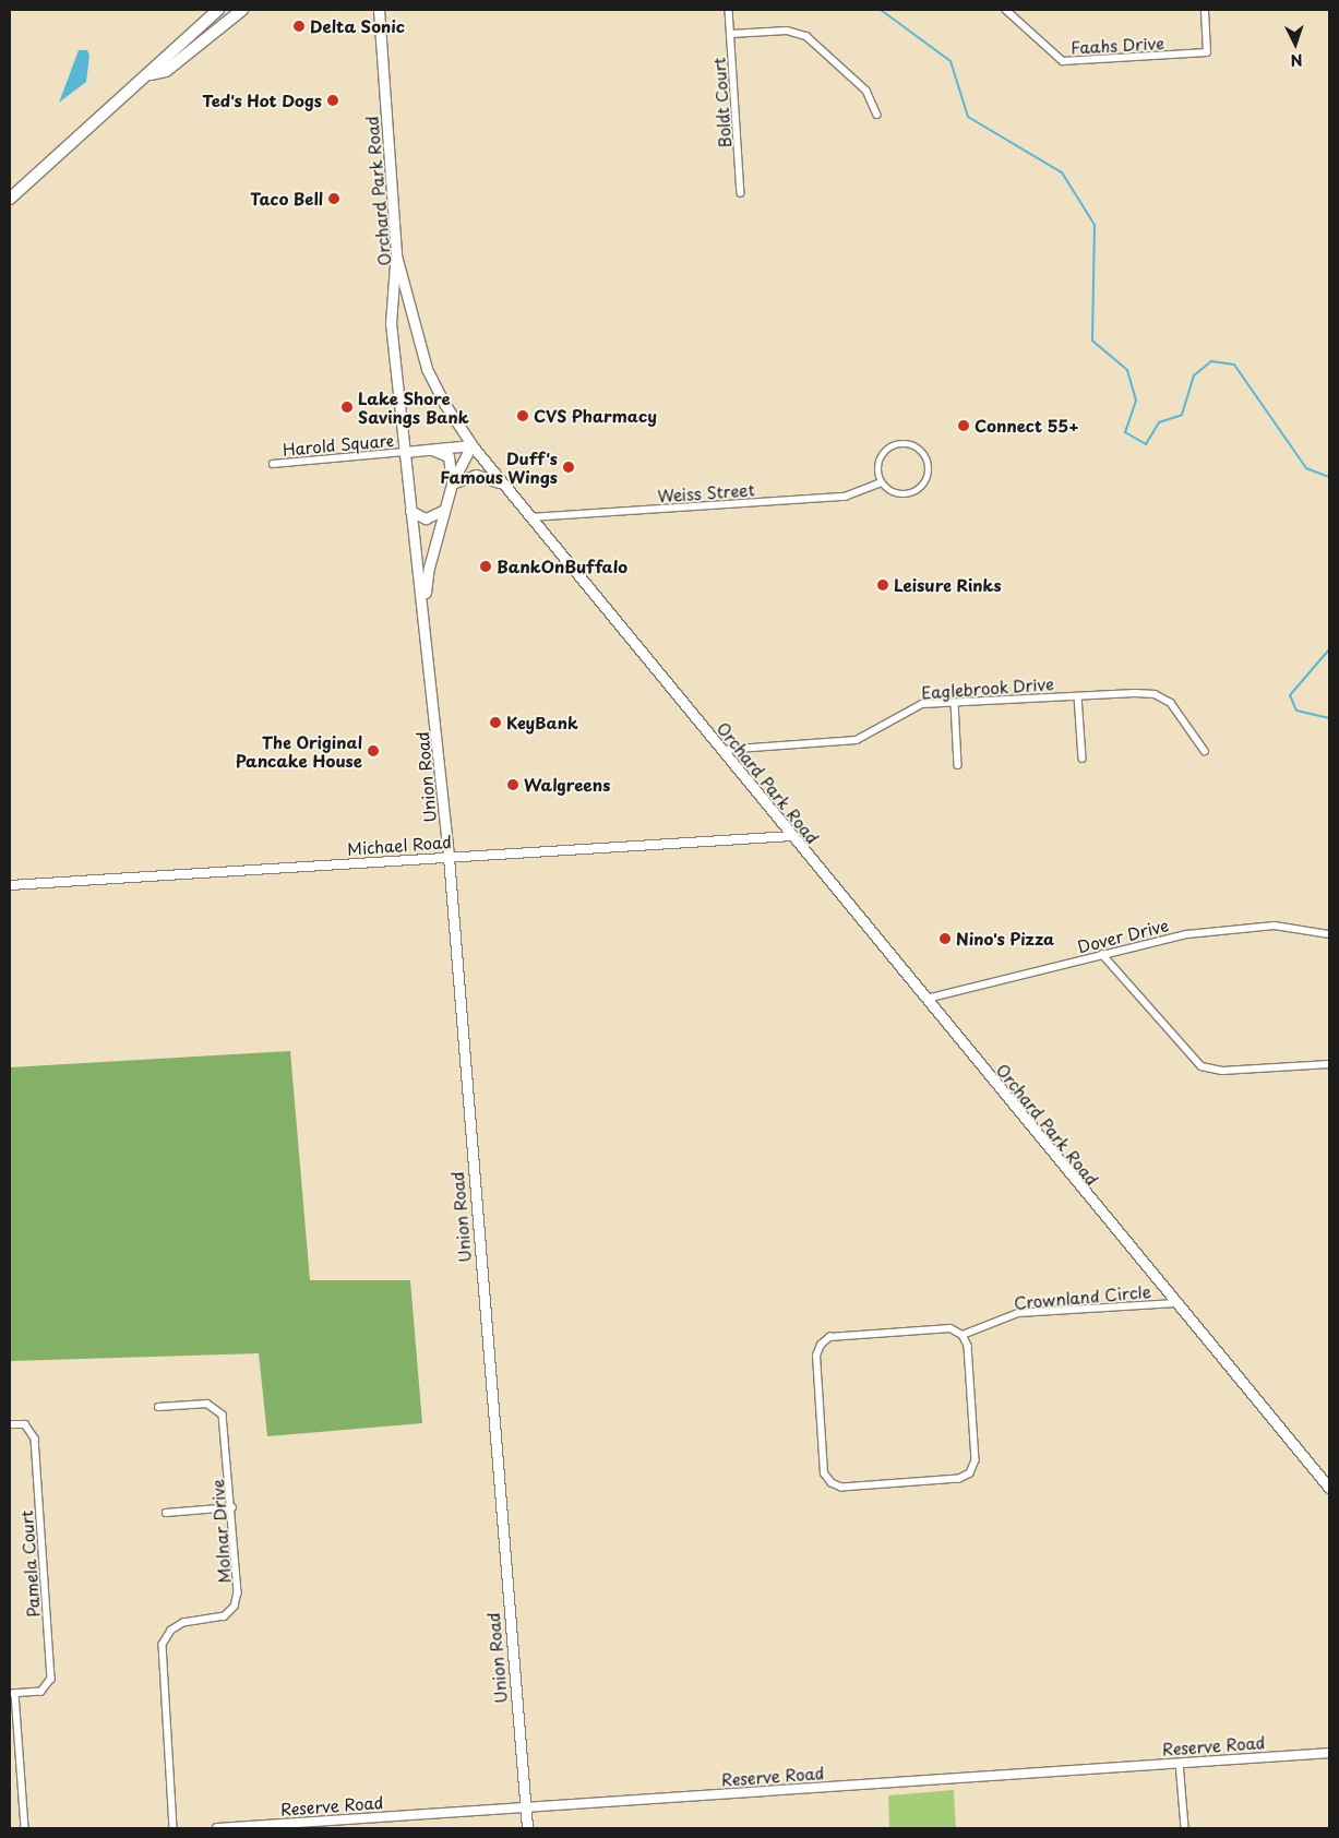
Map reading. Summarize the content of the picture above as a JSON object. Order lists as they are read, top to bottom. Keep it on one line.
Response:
{"streets":{"main road":["Orchard Park Road","Union Road"],"street":["Faahs Drive","Boldt Court","Harold Square","Weiss Street","Eaglebrook Drive","Michael Road","Dover Drive","Crownland Circle","Molnar Drive","Pamela Court","Reserve Road"]},"crossings":[["Orchard Park Road","Weiss Street"],["Orchard Park Road","Eaglebrook Drive"],["Orchard Park Road","Union Road"],["Orchard Park Road","Michael Road"],["Orchard Park Road","Dover Drive"],["Orchard Park Road","Crownland Circle"],["Harold Square","Union Road"],["Union Road","Michael Road"],["Union Road","Reserve Road"]],"places":["Delta Sonic","Ted's Hot Dogs","Taco Bell","Lake Shore Savings Bank","CVS Pharmacy","Connect 55+","Duff's Famous Wings","BankOnBuffalo","Leisure Rinks","KeyBank","The Original Pancake House","Walgreens","Nino's Pizza"],"north":"bottom"}
